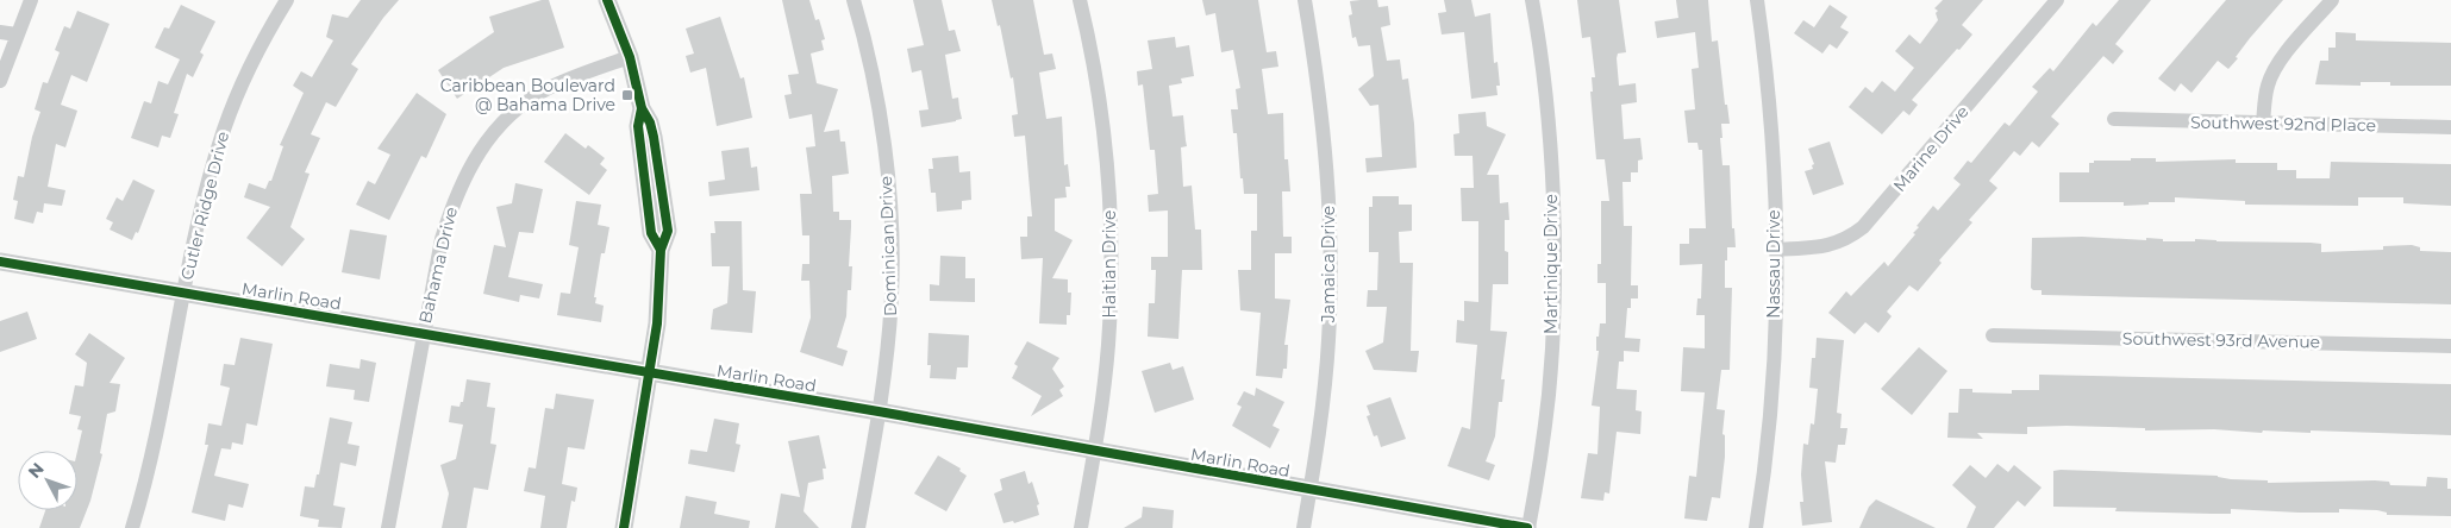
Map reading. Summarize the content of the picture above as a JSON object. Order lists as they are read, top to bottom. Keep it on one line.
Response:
{"streets":{"street":["Southwest 92nd Place","Marine Drive","Cutler Ridge Drive","Dominican Drive","Haitian Drive","Jamaica Drive","Martinique Drive","Nassau Drive","Bahama Drive","Marlin Road","Southwest 93rd Avenue"]},"crossings":[["Marine Drive","Nassau Drive"],["Cutler Ridge Drive","Marlin Road"],["Dominican Drive","Marlin Road"],["Haitian Drive","Marlin Road"],["Jamaica Drive","Marlin Road"],["Martinique Drive","Marlin Road"],["Bahama Drive","Marlin Road"]],"places":{"transit":["Caribbean Boulevard @ Bahama Drive"]},"north":"top left"}
